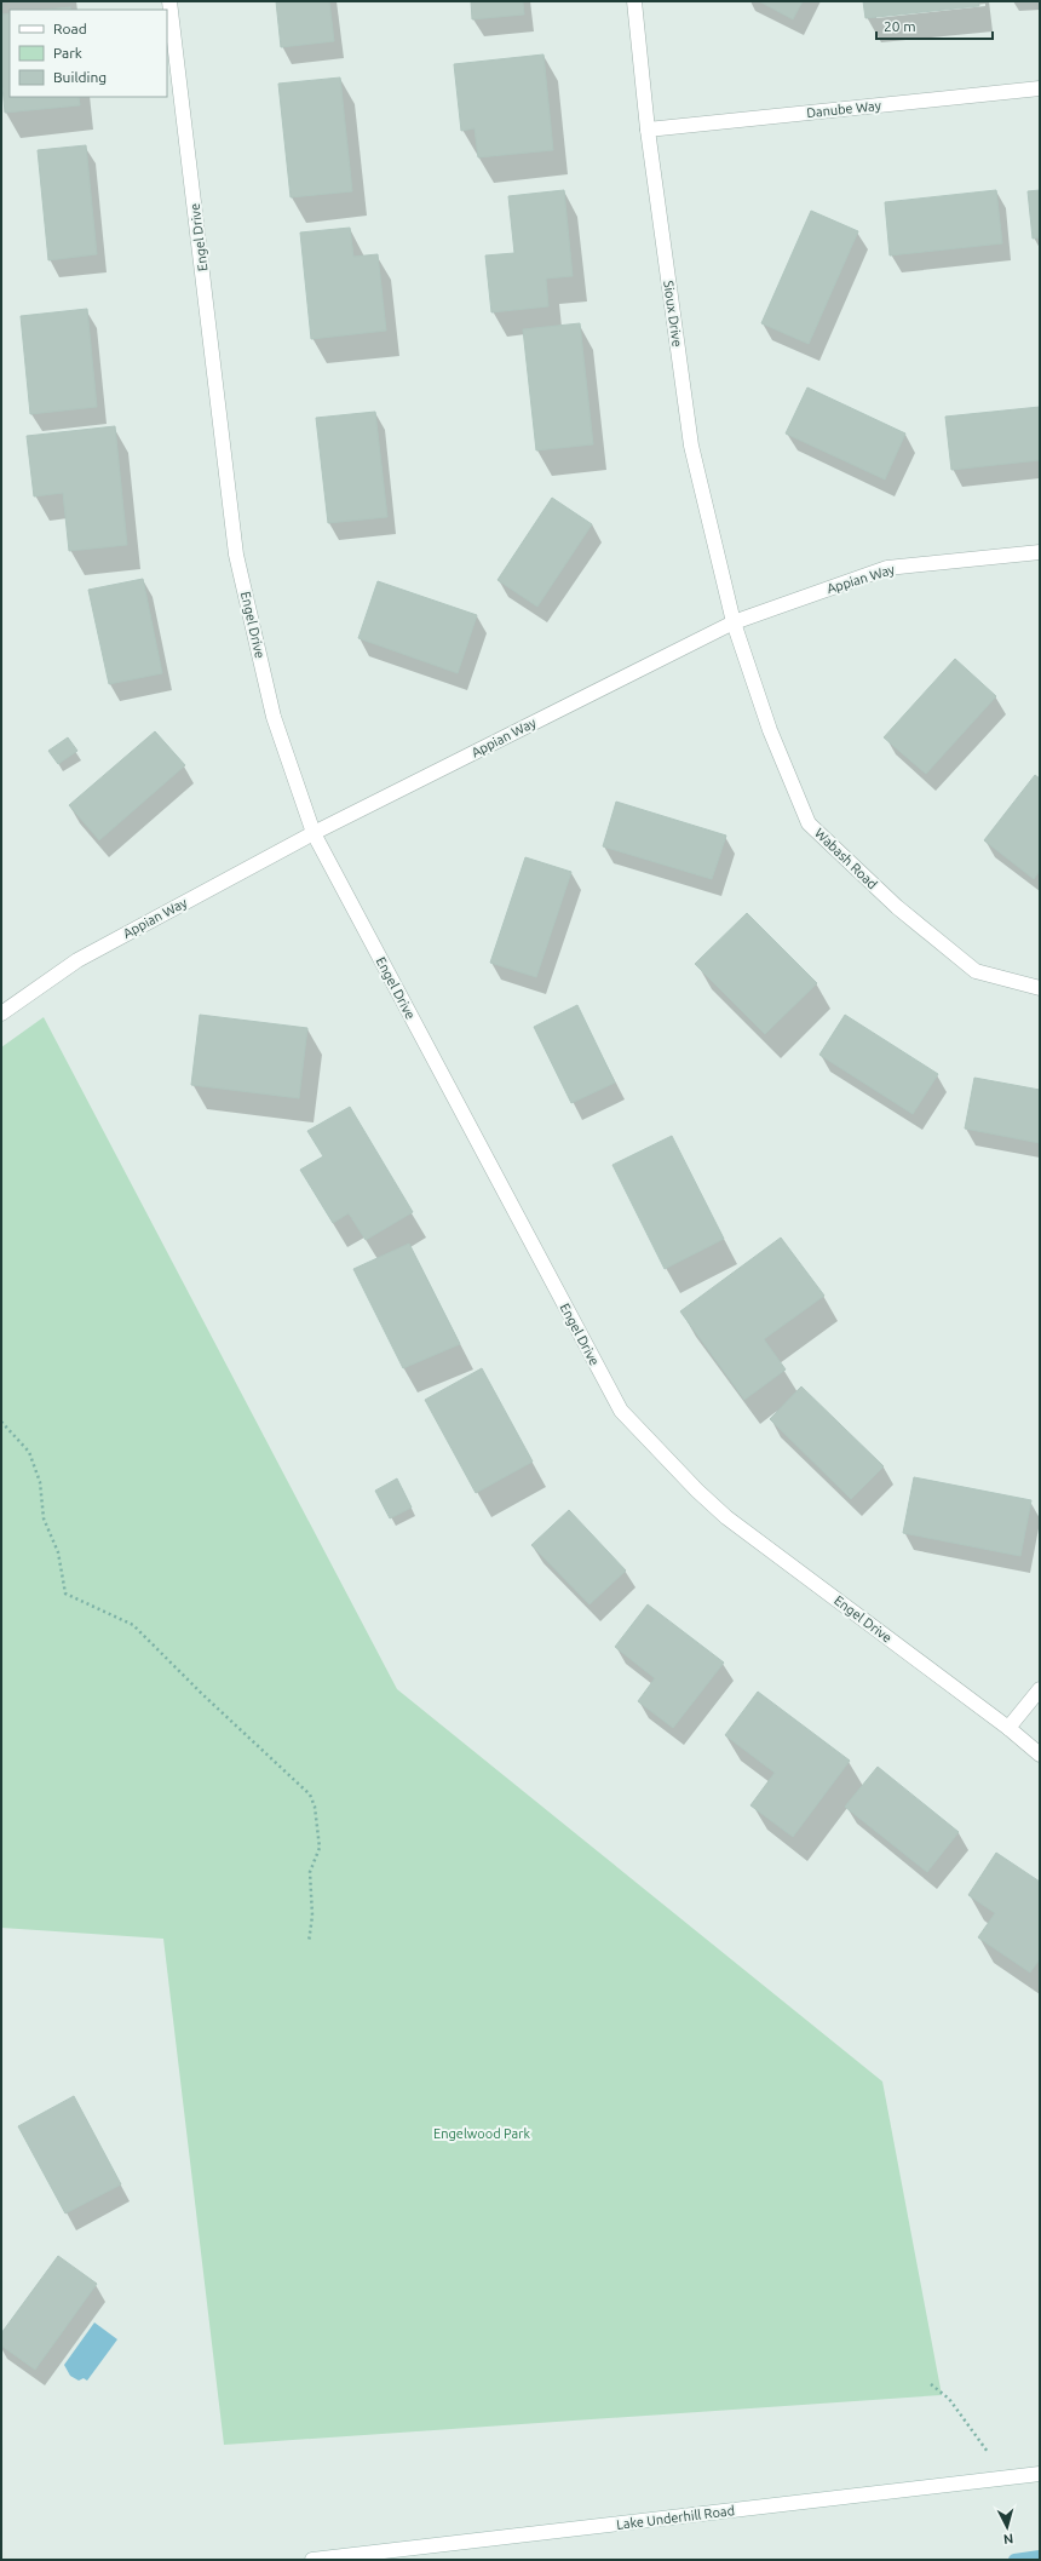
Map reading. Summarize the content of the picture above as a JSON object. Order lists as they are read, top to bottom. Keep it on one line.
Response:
{"streets":{"street":["Danube Way","Engel Drive","Sioux Drive","Appian Way","Wabash Road","Lake Underhill Road"]},"crossings":[["Danube Way","Sioux Drive"],["Engel Drive","Appian Way"],["Sioux Drive","Appian Way"],["Sioux Drive","Wabash Road"],["Appian Way","Wabash Road"]],"parks":["Engelwood Park"],"legend":["Road","Park","Building"],"scale_bar":"20 m","north":"bottom"}
